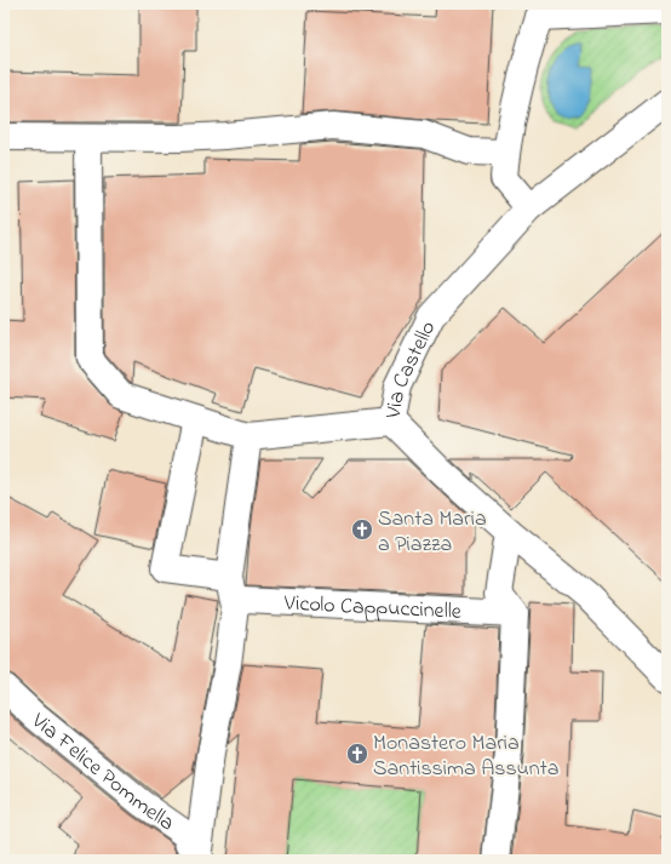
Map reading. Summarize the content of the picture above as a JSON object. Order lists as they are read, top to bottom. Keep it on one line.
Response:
{"streets":{"street":["Via Castello","Vicolo Cappuccinelle","Via Felice Pommella"]},"places":{"church":["Santa Maria a Piazza","Monastero Maria Santissima Assunta"]}}
